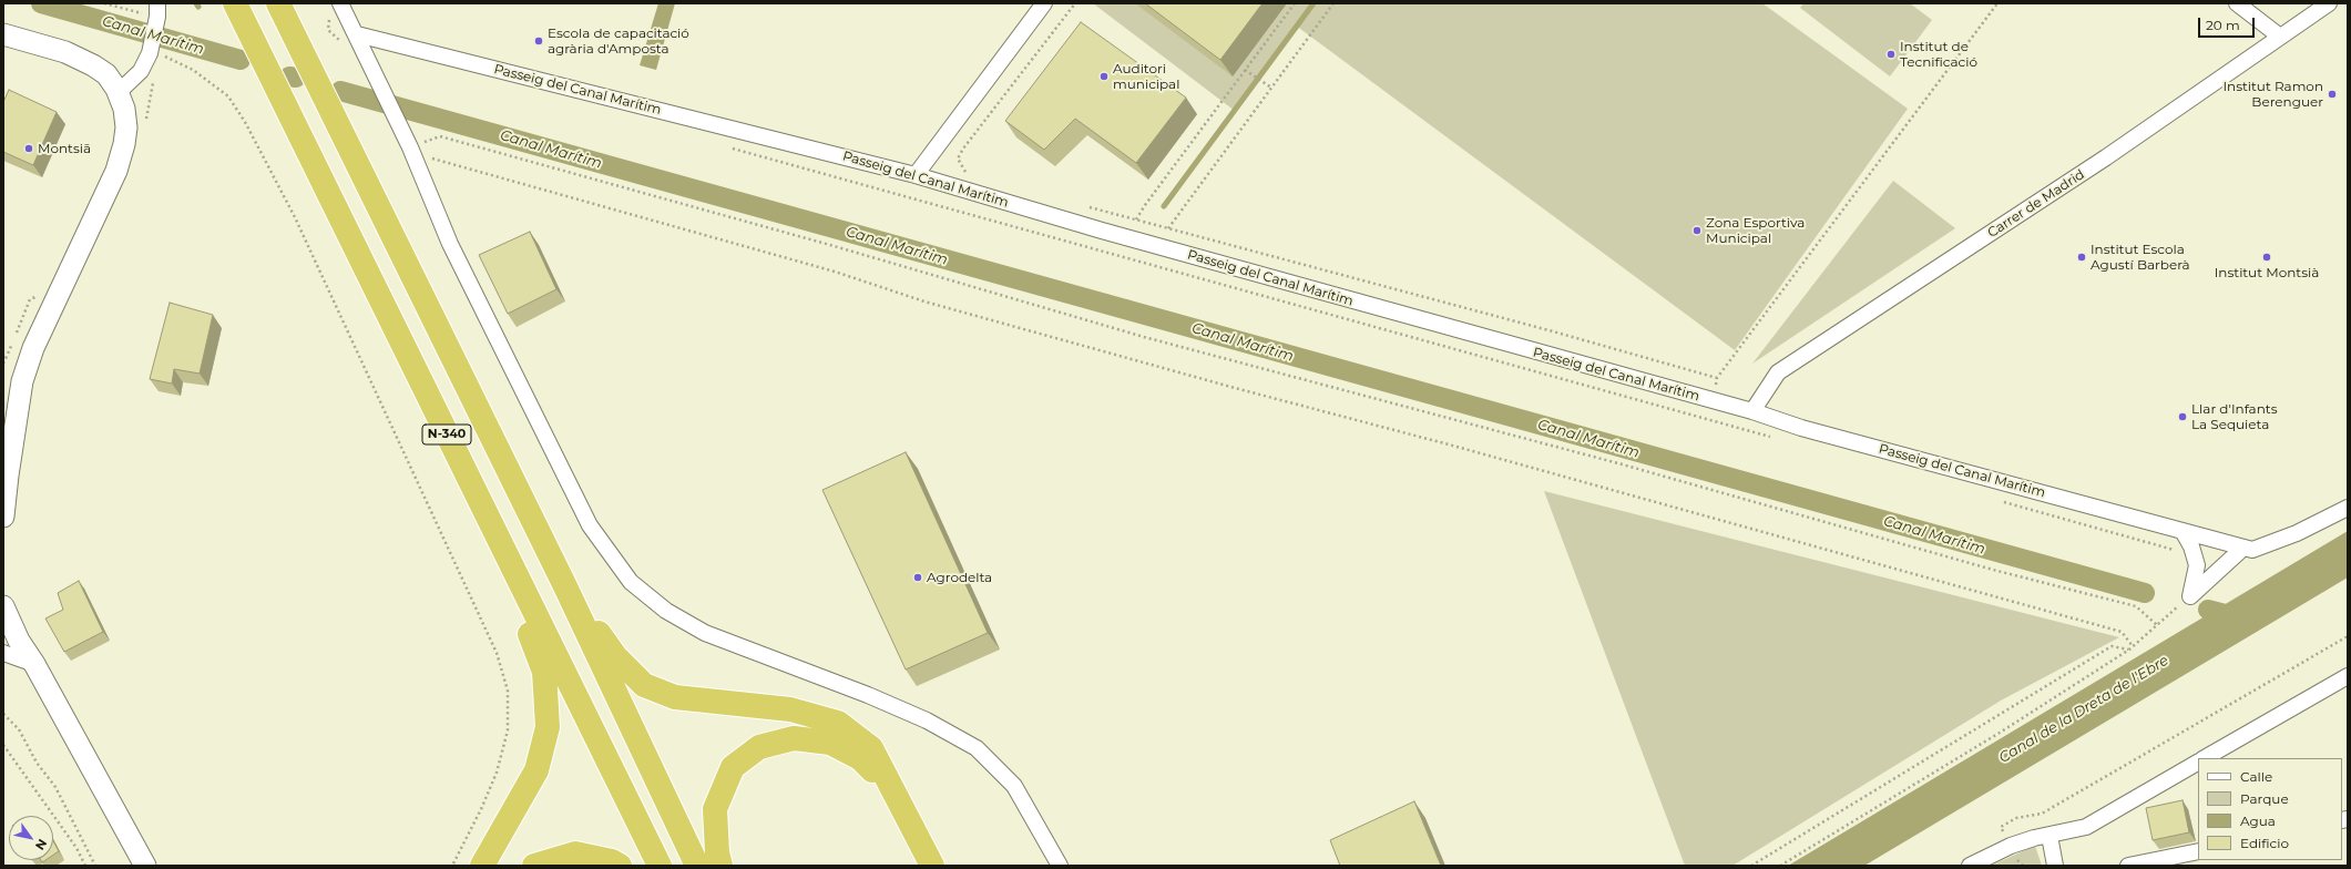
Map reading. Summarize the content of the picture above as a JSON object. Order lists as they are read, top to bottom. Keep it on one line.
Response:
{"streets":{"highway":["N-340"],"street":["Passeig del Canal Marítim","Carrer de Madrid"]},"crossings":[["Passeig del Canal Marítim","Carrer de Madrid"]],"water":["Canal Marítim","Canal de la Dreta de l'Ebre"],"places":["Escola de capacitació agrària d'Amposta","Institut de Tecnificació","Auditori municipal","Institut Ramon Berenguer","Montsiā","Zona Esportiva Municipal","Institut Escola Agustí Barberà","Institut Montsià","Llar d'Infants La Sequieta","Agrodelta"],"legend":["Calle","Parque","Agua","Edificio"],"scale_bar":"20 m","north":"bottom right"}
